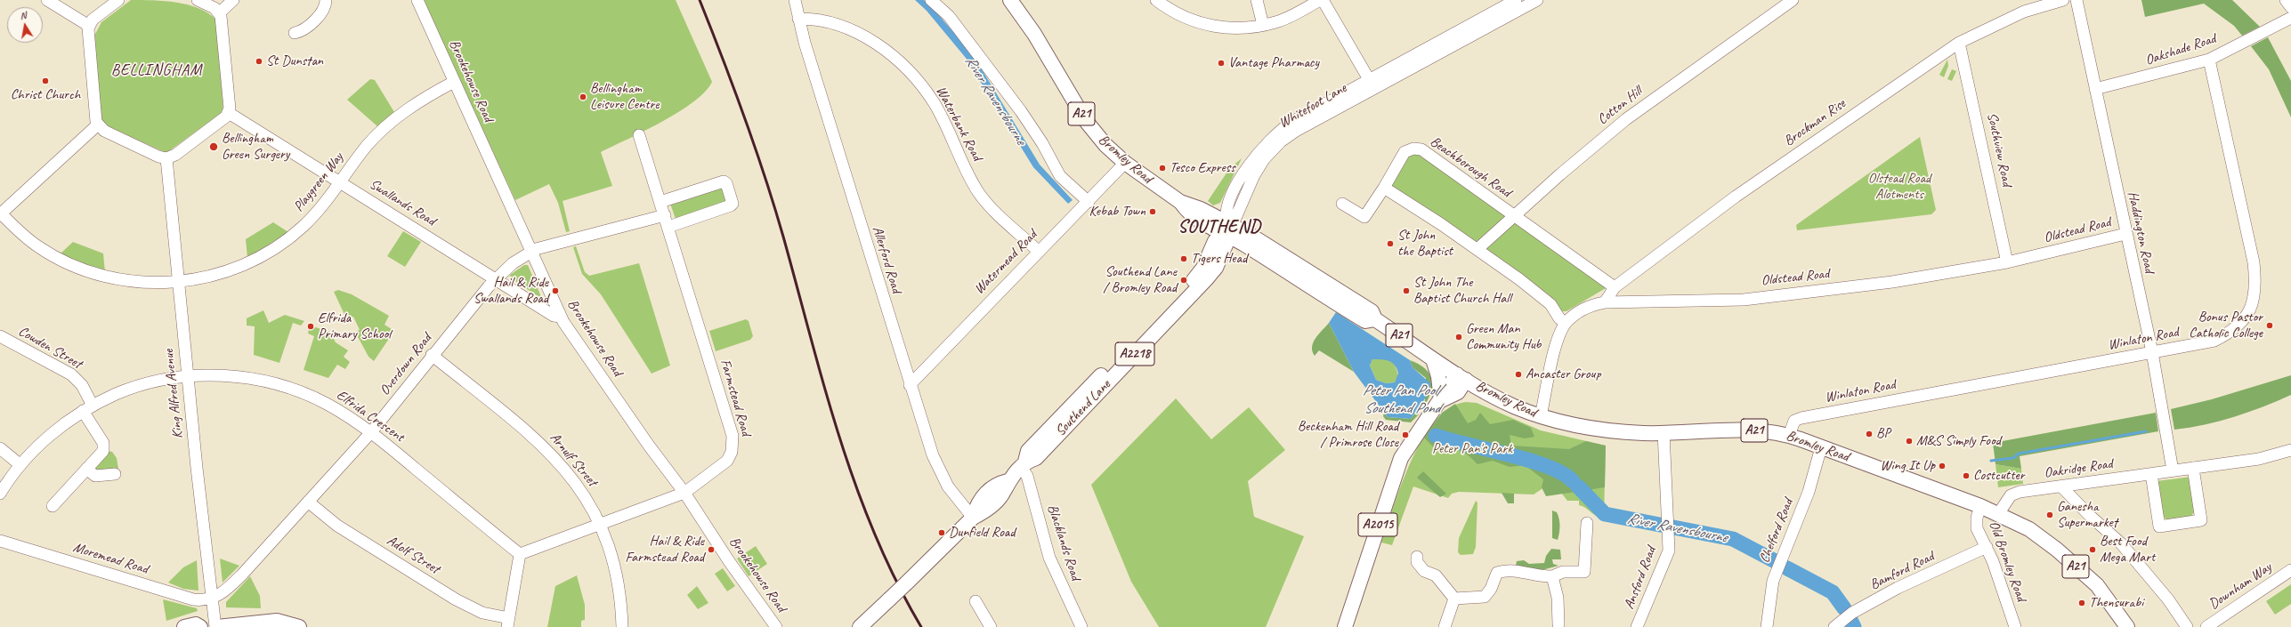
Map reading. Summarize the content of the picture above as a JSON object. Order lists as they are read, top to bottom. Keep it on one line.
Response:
{"streets":{"main road":["A21","Bromley Road","A2218","Southend Lane","A2015"],"street":["Oakshade Road","Brookehowse Road","Whitefoot Lane","Cotton Hill","Brockman Rise","Waterbank Road","Southview Road","Beachborough Road","Playgreen Way","Swallands Road","Oldstead Road","Haddington Road","Allerford Road","Watermead Road","Winlaton Road","Cowden Street","Overdown Road","King Alfred Avenue","Farmstead Road","Elfrida Crescent","Arnulf Street","Oakridge Road","Chelford Road","Blacklands Road","Adolf Street","Moremead Road","Old Bromley Road","Bamford Road","Ansford Road","Downham Way"]},"crossings":[["Oakshade Road","Haddington Road"],["Oakshade Road","Winlaton Road"],["Brookehowse Road","Playgreen Way"],["Brookehowse Road","Swallands Road"],["Brookehowse Road","Overdown Road"],["Brookehowse Road","Farmstead Road"],["Whitefoot Lane","Bromley Road"],["Whitefoot Lane","Southend Lane"],["Cotton Hill","Beachborough Road"],["Brockman Rise","Southview Road"],["Brockman Rise","Beachborough Road"],["Brockman Rise","Oldstead Road"],["Waterbank Road","Allerford Road"],["Waterbank Road","Watermead Road"],["Southview Road","Oldstead Road"],["Bromley Road","Oldstead Road"],["Bromley Road","Watermead Road"],["Bromley Road","Winlaton Road"],["Bromley Road","Southend Lane"],["Bromley Road","Oakridge Road"],["Bromley Road","A2015"],["Bromley Road","Chelford Road"],["Bromley Road","Old Bromley Road"],["Bromley Road","Ansford Road"],["Playgreen Way","Swallands Road"],["Playgreen Way","King Alfred Avenue"],["Swallands Road","Overdown Road"],["Oldstead Road","Haddington Road"],["Haddington Road","Winlaton Road"],["Haddington Road","Oakridge Road"],["Allerford Road","Watermead Road"],["Allerford Road","Southend Lane"],["Cowden Street","Elfrida Crescent"],["Overdown Road","King Alfred Avenue"],["Overdown Road","Farmstead Road"],["Overdown Road","Elfrida Crescent"],["Overdown Road","Arnulf Street"],["Overdown Road","Adolf Street"],["Overdown Road","Moremead Road"],["King Alfred Avenue","Elfrida Crescent"],["King Alfred Avenue","Moremead Road"],["Farmstead Road","Elfrida Crescent"],["Farmstead Road","Arnulf Street"],["Southend Lane","Blacklands Road"],["Old Bromley Road","Bamford Road"]],"districts":["BELLINGHAM","SOUTHEND"],"water":["River Ravensbourne","Peter Pan Pool/ Southend Pond"],"parks":["Olstead Road Alotments","Peter Pan's Park"],"places":["St Dunstan","Vantage Pharmacy","Christ Church","Bellingham Leisure Centre","Bellingham Green Surgery","Tesco Express","Kebab Town","St John the Baptist","Tigers Head","Southend Lane / Bromley Road","Hail & Ride Swallands Road","St John The Baptist Church Hall","Bonus Pastor Catholic College","Elfrida Primary School","Green Man Community Hub","Ancaster Group","BP","Beckenham Hill Road / Primrose Close","M&S Simply Food","Wing It Up","Costcutter","Ganesha Supermarket","Dunfield Road","Hail & Ride Farmstead Road","Best Food Mega Mart","Thensurabi"],"north":"top"}
